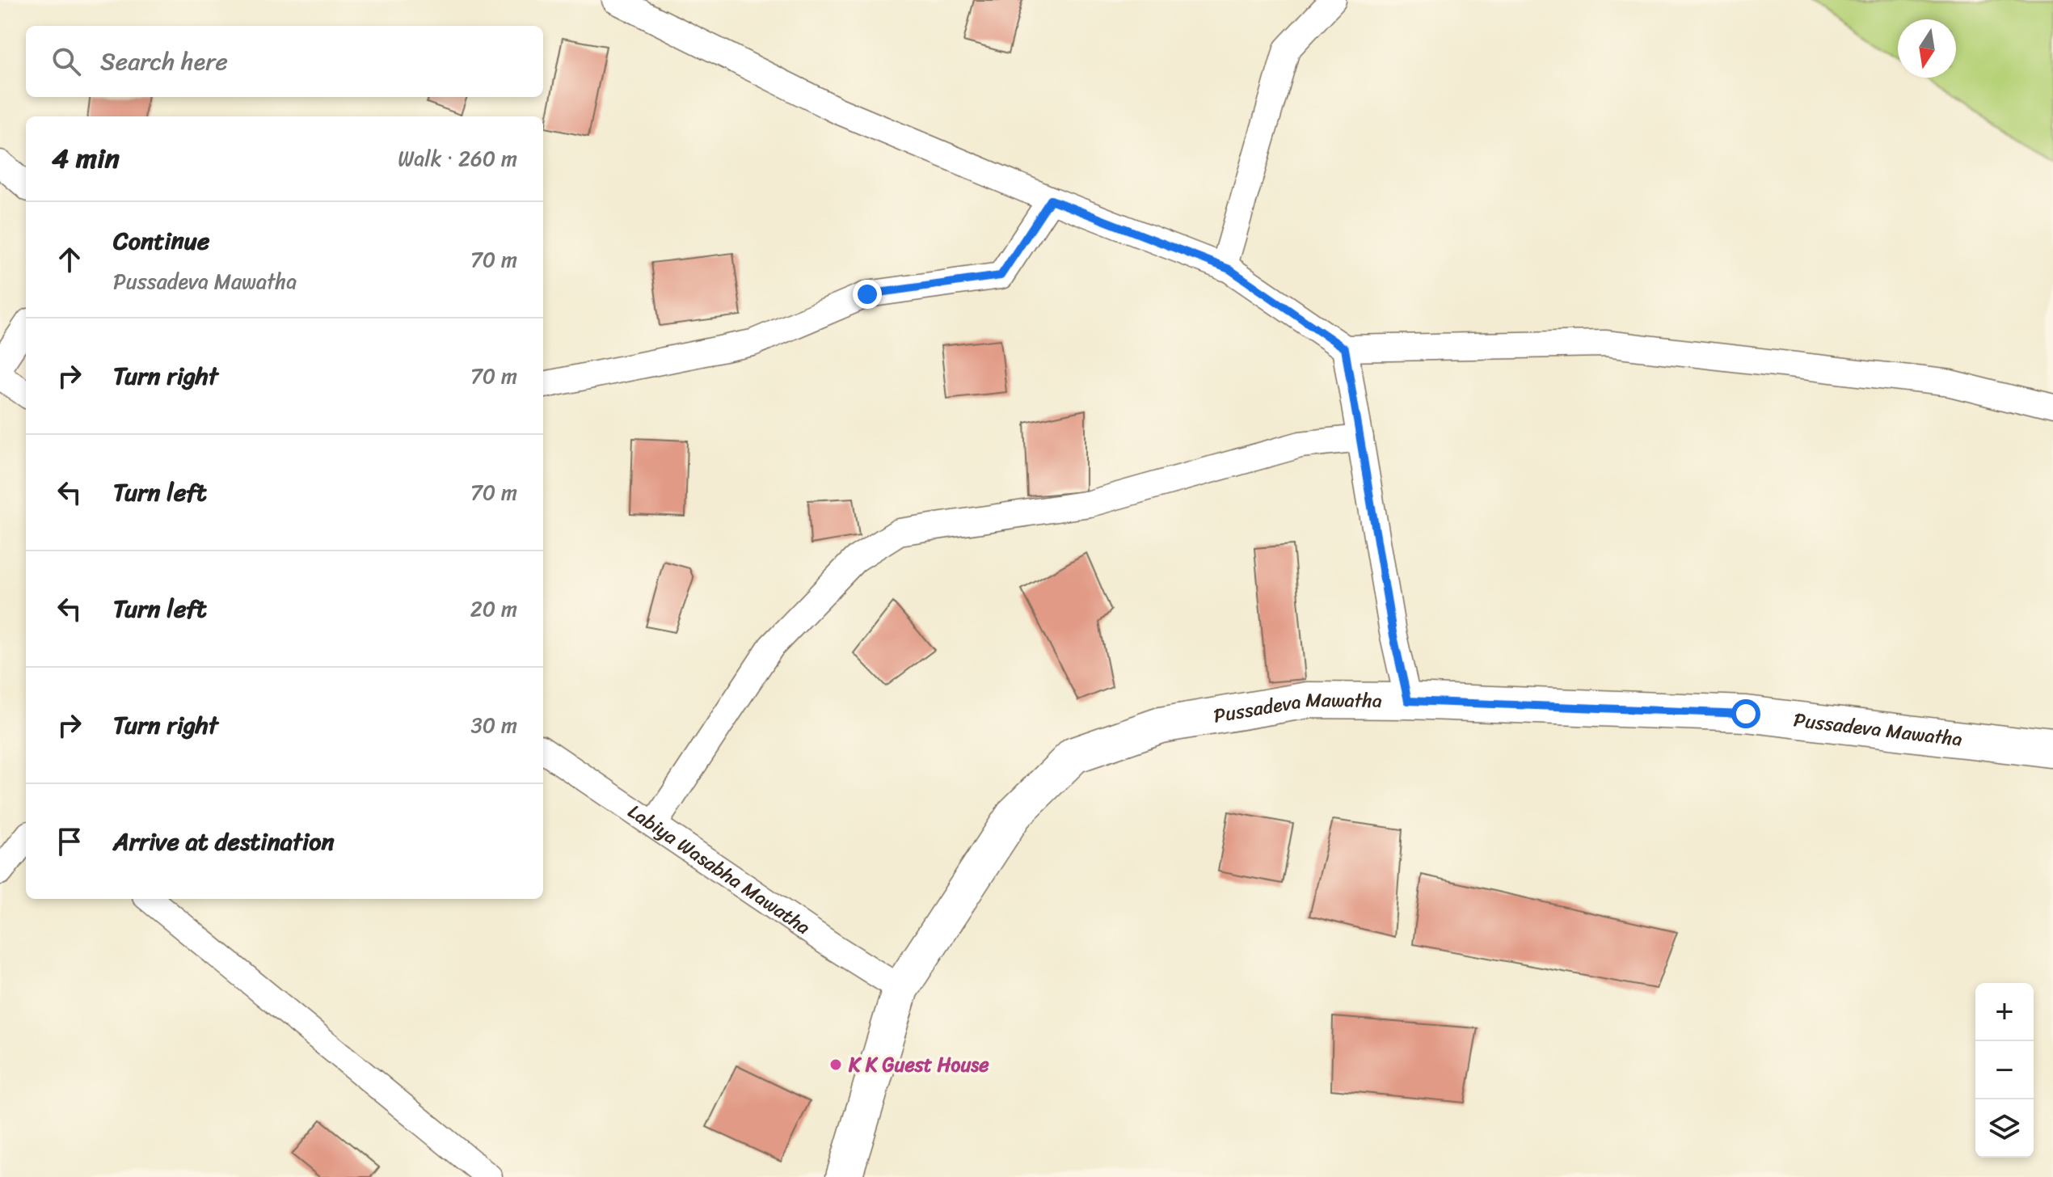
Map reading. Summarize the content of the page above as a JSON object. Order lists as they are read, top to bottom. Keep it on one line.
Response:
{"streets":{"street":["Pussadeva Mawatha","Labiya Wasabha Mawatha"]},"crossings":[["Pussadeva Mawatha","Labiya Wasabha Mawatha"]],"places":["K K Guest House"],"north":"bottom","page":{"search":"Search here","heading":["4 min","Walk · 260 m"],"list":[["Continue","Pussadeva Mawatha","70 m"],["Turn right","70 m"],["Turn left","70 m"],["Turn left","20 m"],["Turn right","30 m"],"Arrive at destination"],"map_buttons":["+","−"]}}
